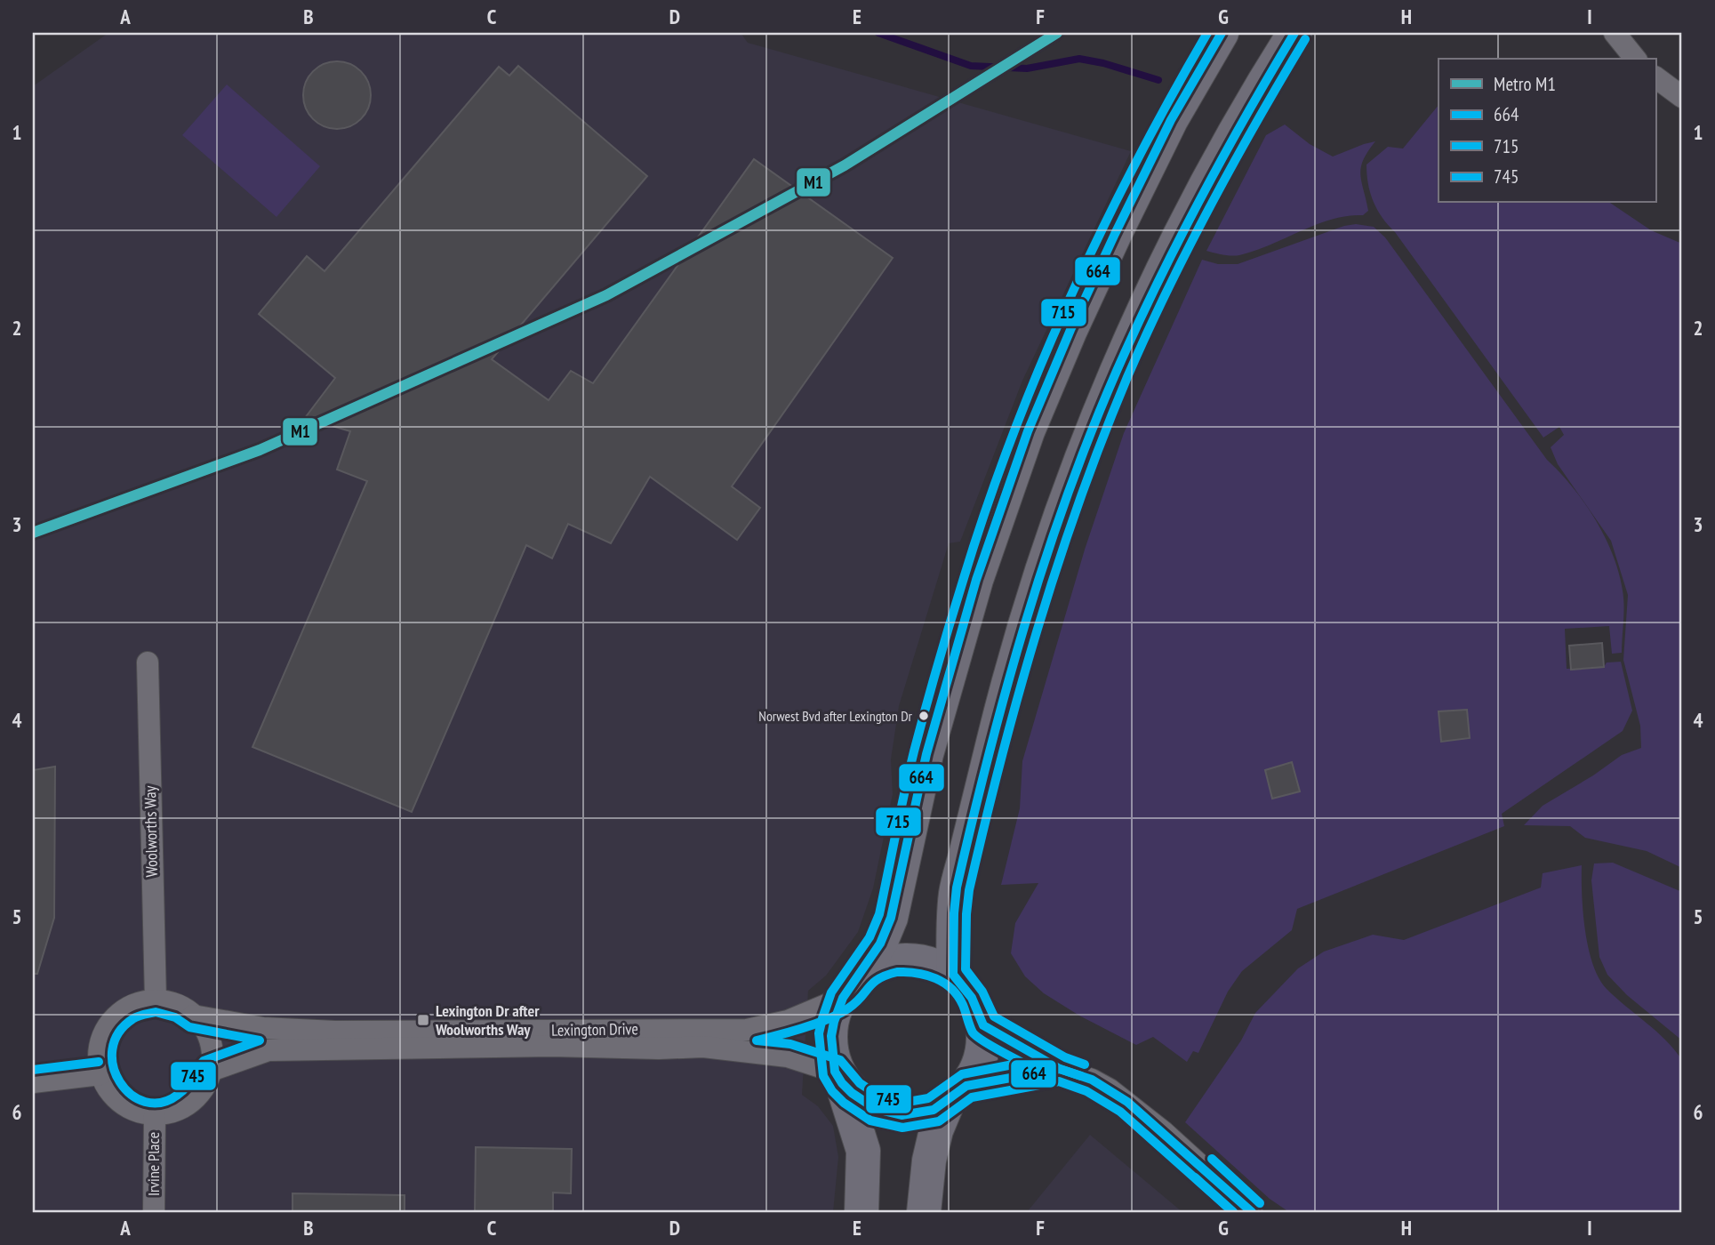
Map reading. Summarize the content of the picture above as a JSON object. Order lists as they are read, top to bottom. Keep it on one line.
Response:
{"streets":{"street":["Woolworths Way","Lexington Drive","Irvine Place"]},"crossings":[["Woolworths Way","Lexington Drive"],["Woolworths Way","Irvine Place"],["Lexington Drive","Irvine Place"]],"places":{"other":["Norwest Bvd after Lexington Dr"],"transit":["Lexington Dr after Woolworths Way"]},"lines":["metro line M1","transit line 664","transit line 715","transit line 745"],"legend":["Metro M1","664","715","745"],"grid":{"columns":["A","B","C","D","E","F","G","H","I"],"rows":["1","2","3","4","5","6"]}}
